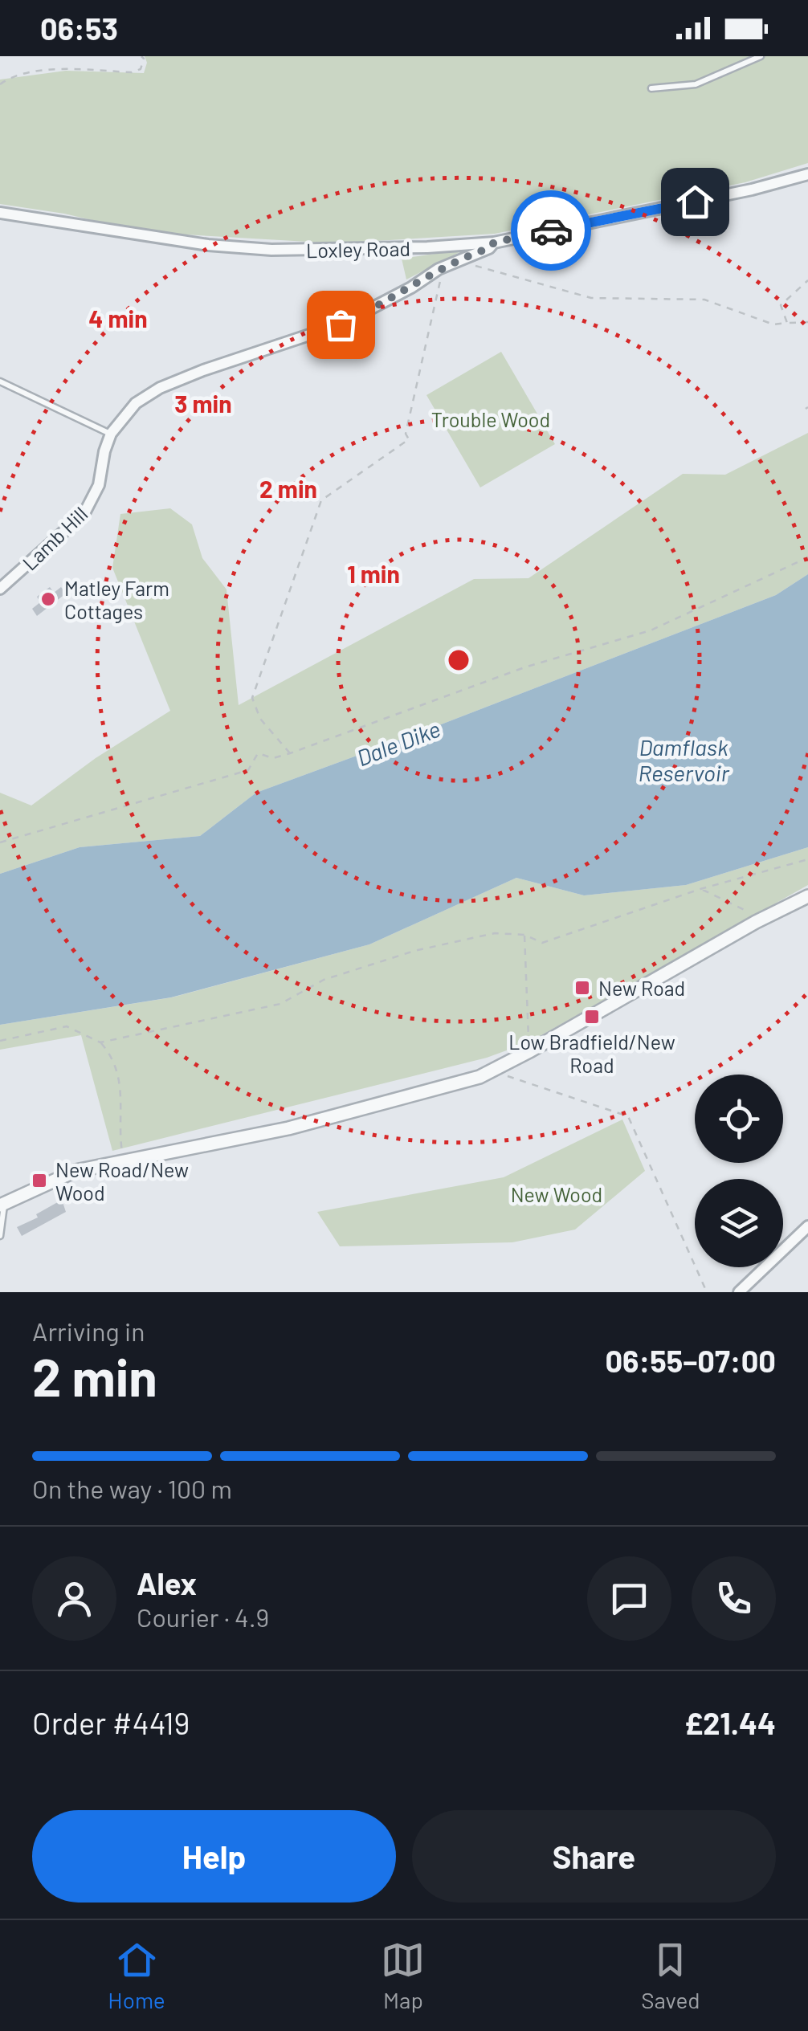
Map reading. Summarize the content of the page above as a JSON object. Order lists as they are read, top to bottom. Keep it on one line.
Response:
{"streets":{"street":["Loxley Road","Lamb Hill"]},"water":["Dale Dike","Damflask Reservoir"],"parks":["Trouble Wood","New Wood"],"places":{"other":["Matley Farm Cottages"],"transit":["New Road","Low Bradfield/New Road","New Road/New Wood"]},"page":{"status":"06:53","heading":["2 min","Arriving in","06:55–07:00"],"panel":["Alex","Courier · 4.9","Order #4419","£21.44"],"bar":"On the way · 100 m","buttons":["Help","Share"],"tabs":["Home","Map","Saved"]},"rings":["4 min","3 min","2 min","1 min"]}
